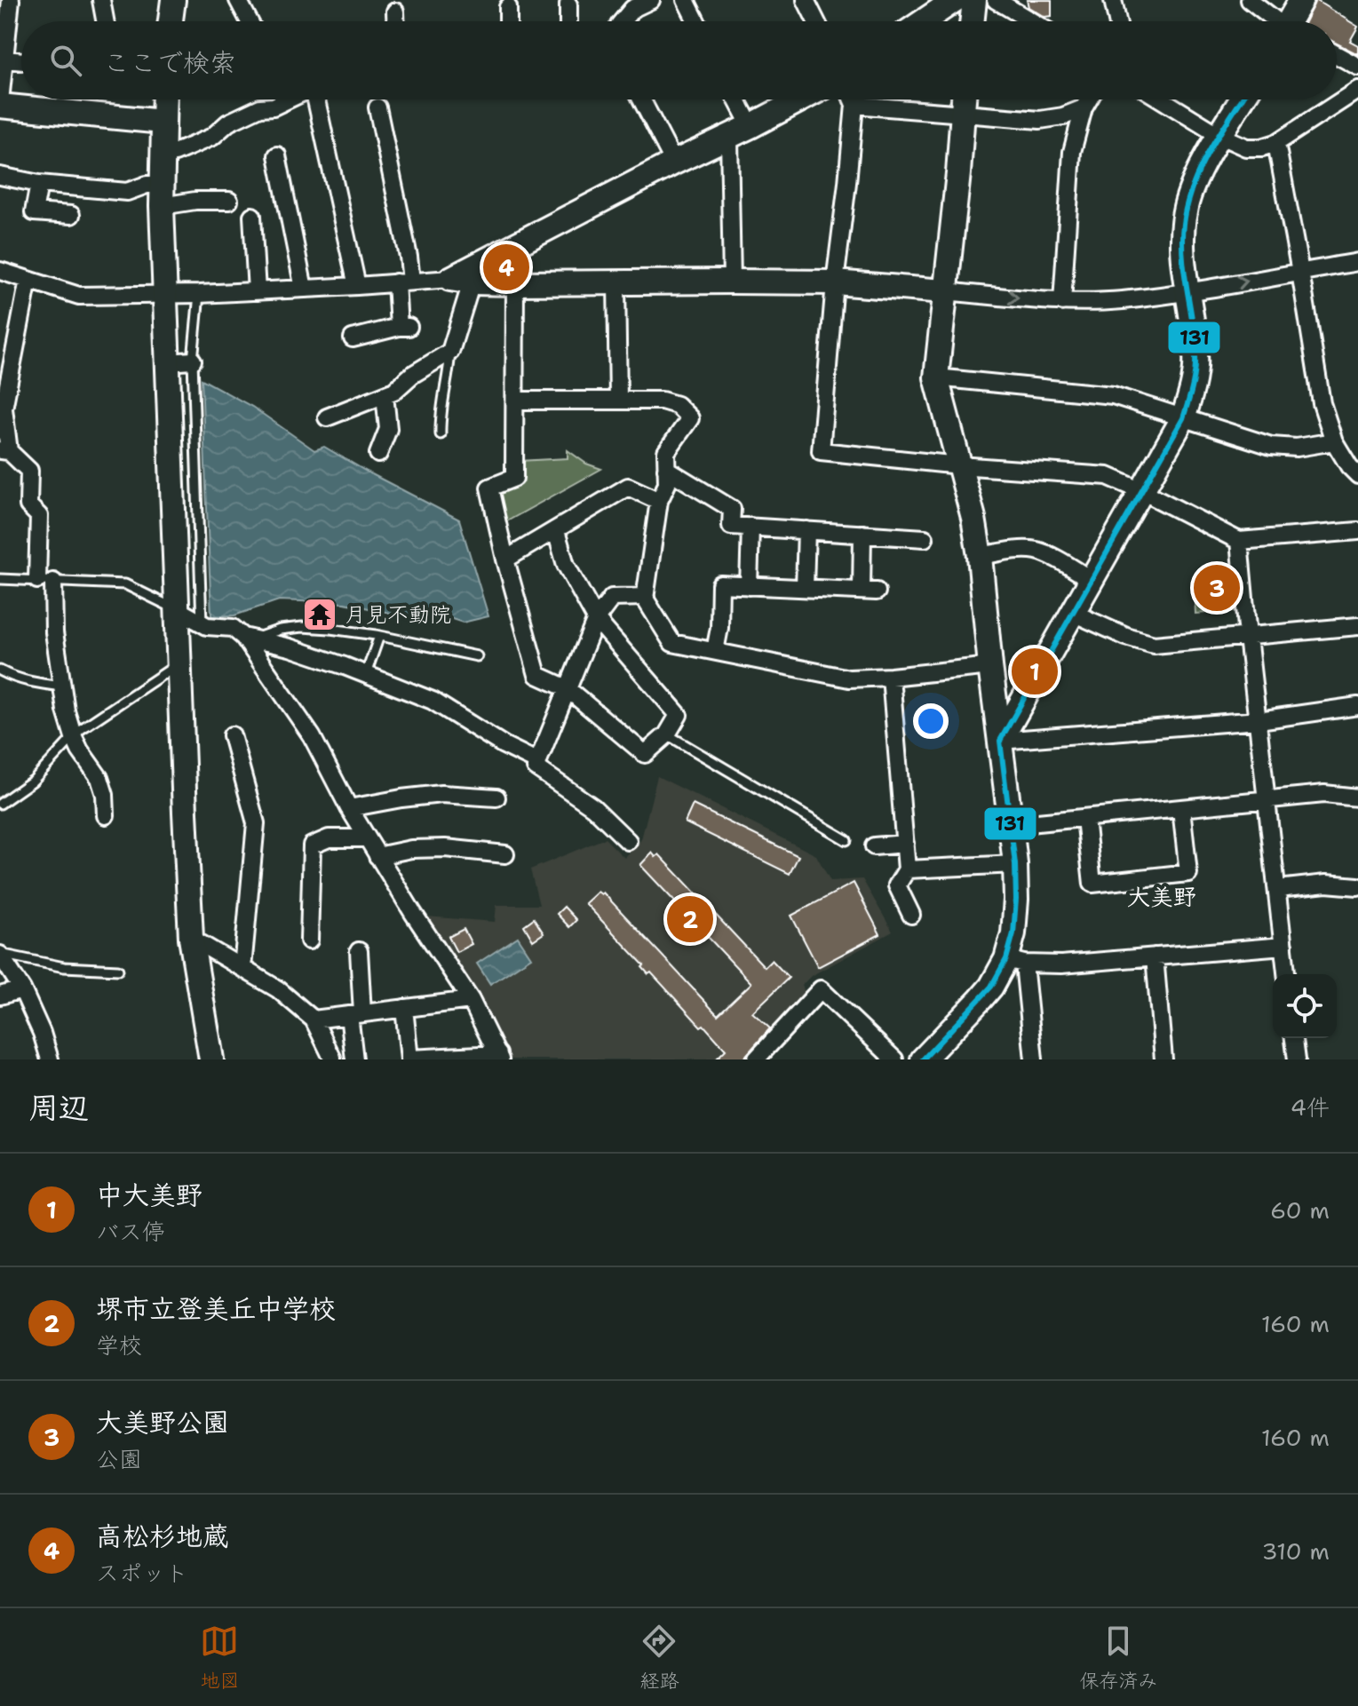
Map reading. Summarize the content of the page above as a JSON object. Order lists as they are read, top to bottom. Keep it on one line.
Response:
{"districts":["大美野"],"places":{"temple":["月見不動院"]},"lines":["transit line 131"],"page":{"search":"ここで検索","pins":["4","3","1","2"],"heading":["周辺","4件"],"list":[{"mark":"1","name":"中大美野","note":"バス停","value":"60 m"},{"mark":"2","name":"堺市立登美丘中学校","note":"学校","value":"160 m"},{"mark":"3","name":"大美野公園","note":"公園","value":"160 m"},{"mark":"4","name":"高松杉地蔵","note":"スポット","value":"310 m"}],"nav":["地図","経路","保存済み"]}}
